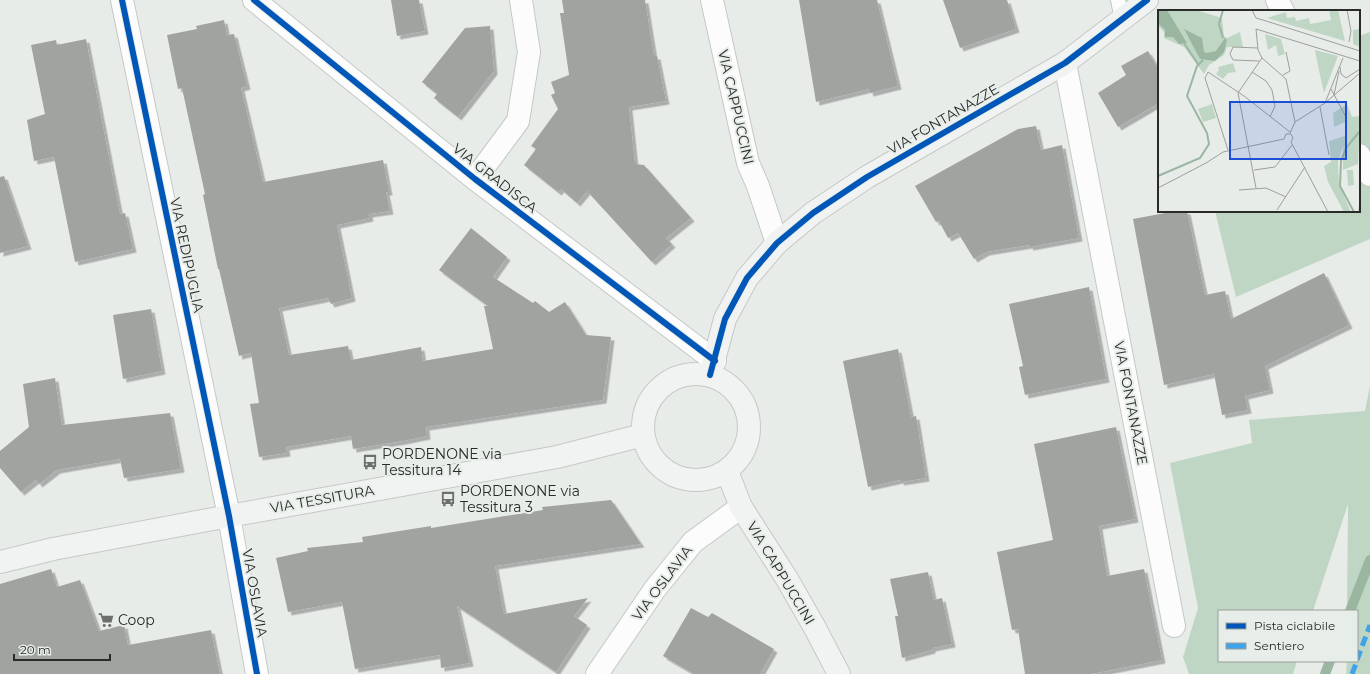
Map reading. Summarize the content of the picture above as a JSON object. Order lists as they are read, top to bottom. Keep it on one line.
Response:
{"streets":{"main road":["VIA CAPPUCCINI","VIA FONTANAZZE","VIA TESSITURA"],"street":["VIA GRADISCA","VIA REDIPUGLIA","VIA OSLAVIA"]},"crossings":[["VIA CAPPUCCINI","VIA FONTANAZZE"],["VIA CAPPUCCINI","VIA GRADISCA"],["VIA CAPPUCCINI","VIA TESSITURA"],["VIA CAPPUCCINI","VIA OSLAVIA"],["VIA GRADISCA","VIA TESSITURA"],["VIA REDIPUGLIA","VIA TESSITURA"],["VIA REDIPUGLIA","VIA OSLAVIA"],["VIA TESSITURA","VIA OSLAVIA"]],"places":{"bus stop":["PORDENONE via Tessitura 14","PORDENONE via Tessitura 3"],"supermarket":["Coop"]},"legend":["Pista ciclabile","Sentiero"],"scale_bar":"20 m"}
